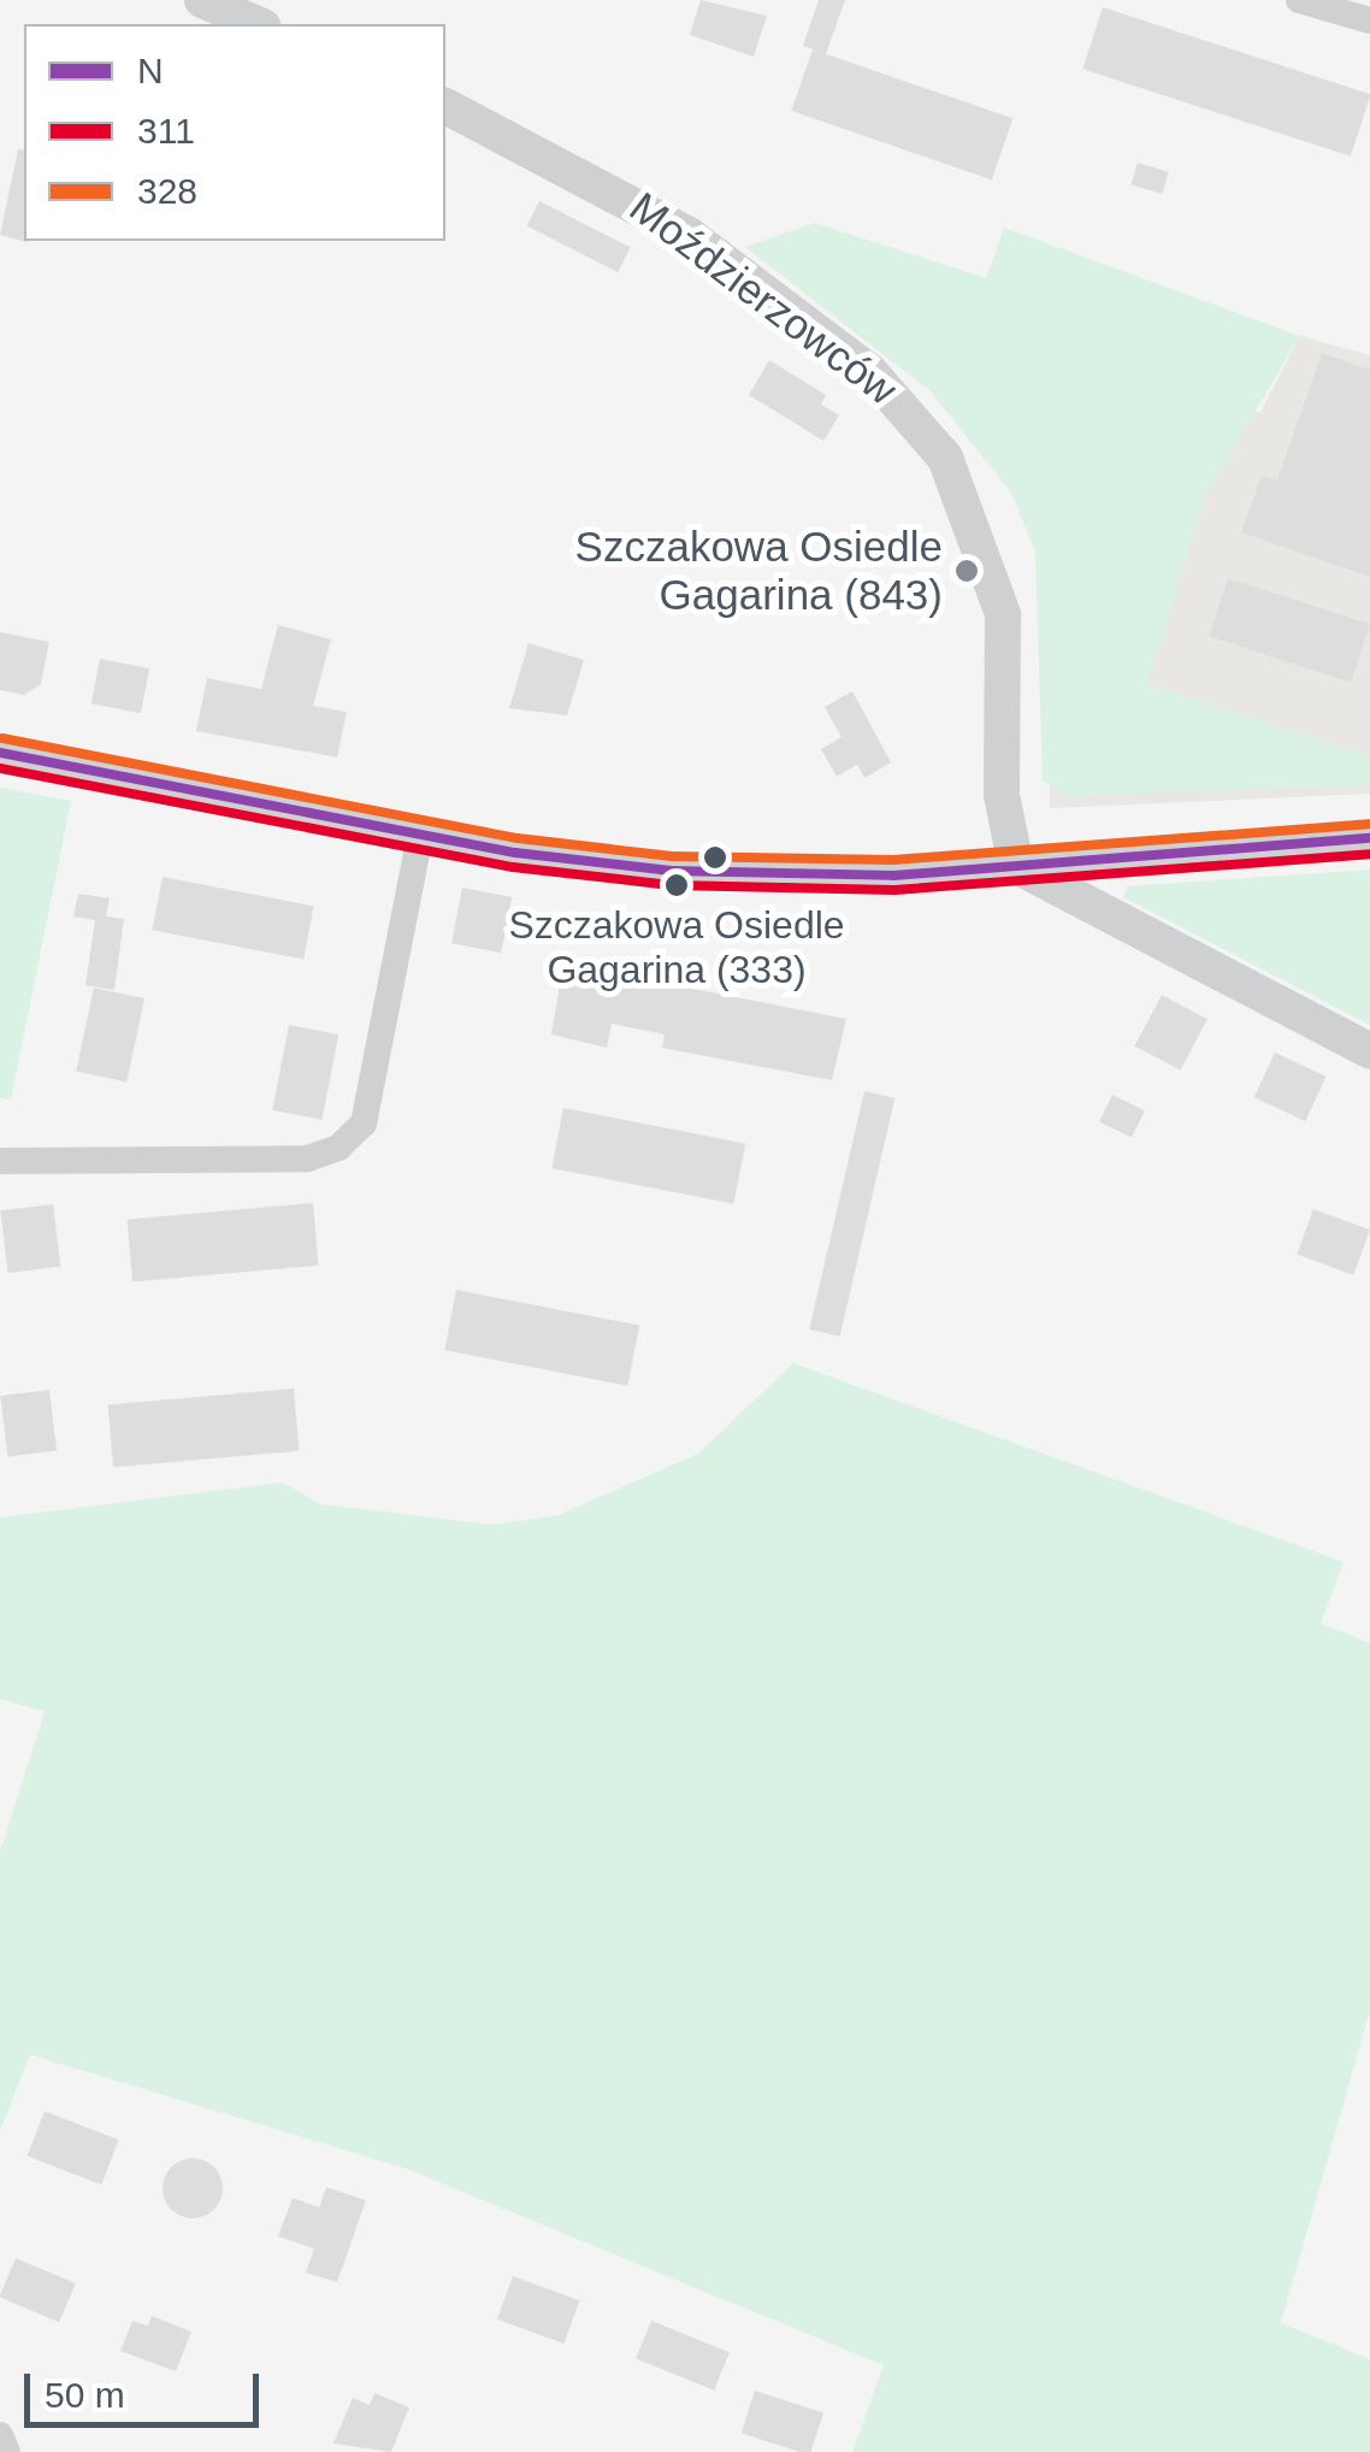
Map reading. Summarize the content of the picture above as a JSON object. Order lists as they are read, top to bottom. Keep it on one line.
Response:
{"streets":{"street":["Moździerzowców"]},"places":["Szczakowa Osiedle Gagarina (843)","Szczakowa Osiedle Gagarina (333)"],"lines":["transit line 328","transit line N","transit line 311"],"legend":["N","311","328"],"scale_bar":"50 m"}
